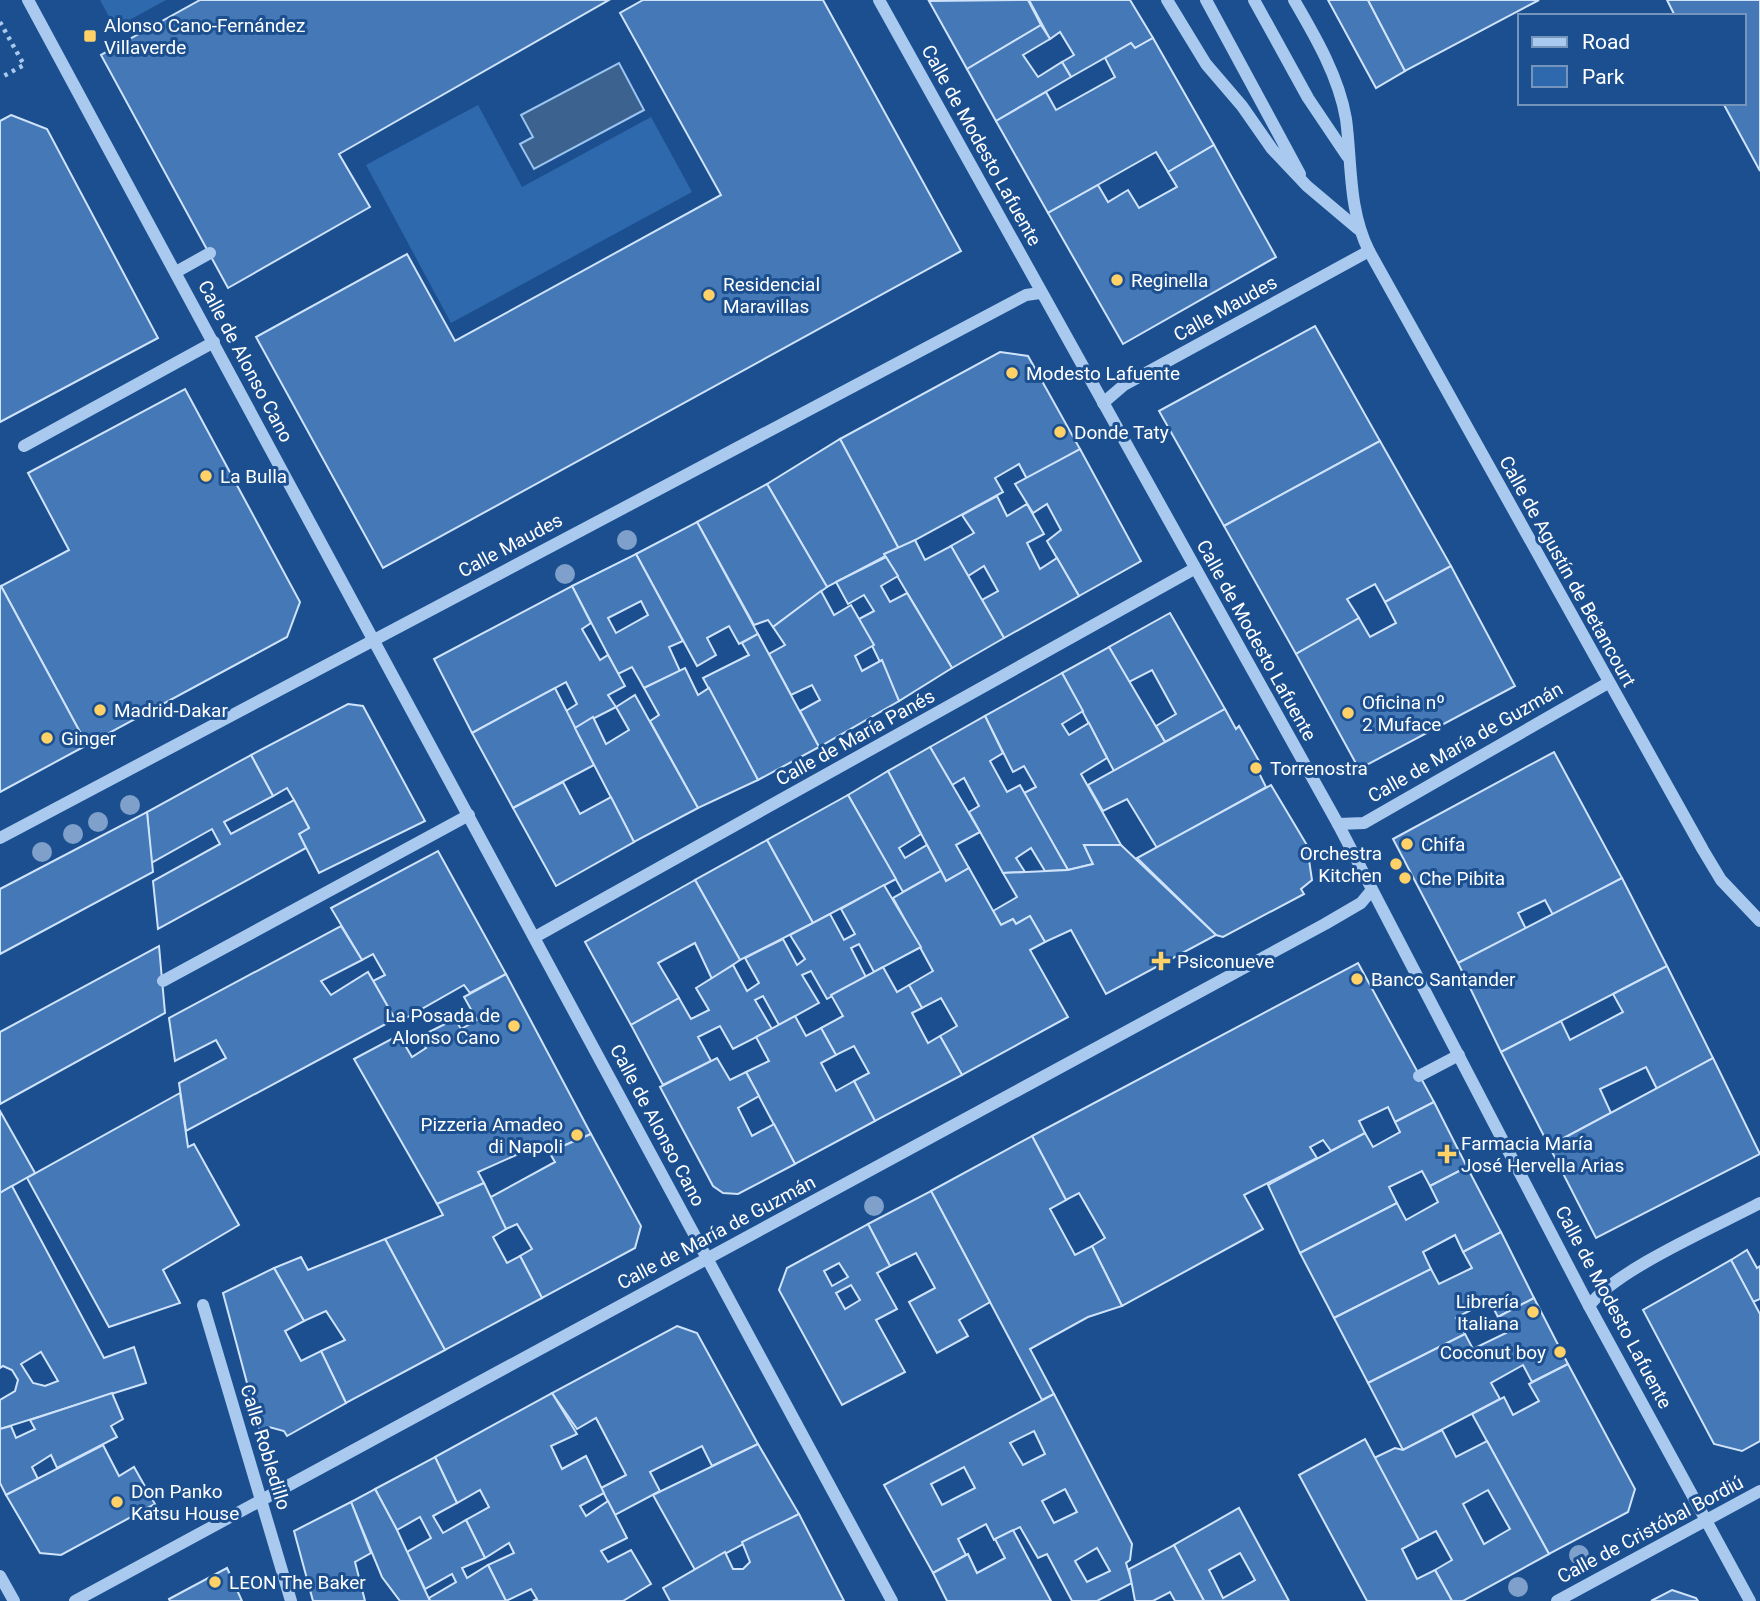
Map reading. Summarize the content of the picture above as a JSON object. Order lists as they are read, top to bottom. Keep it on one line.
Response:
{"streets":{"street":["Calle de Modesto Lafuente","Calle Maudes","Calle de Alonso Cano","Calle de Agustín de Betancourt","Calle de María Panés","Calle de María de Guzmán","Calle Robledillo","Calle de Cristóbal Bordiú"]},"crossings":[["Calle de Modesto Lafuente","Calle Maudes"],["Calle de Modesto Lafuente","Calle de María Panés"],["Calle de Modesto Lafuente","Calle de María de Guzmán"],["Calle de Modesto Lafuente","Calle de Cristóbal Bordiú"],["Calle Maudes","Calle de Alonso Cano"],["Calle Maudes","Calle de Agustín de Betancourt"],["Calle de Alonso Cano","Calle de María Panés"],["Calle de Alonso Cano","Calle de María de Guzmán"],["Calle de Agustín de Betancourt","Calle de María de Guzmán"],["Calle de María de Guzmán","Calle Robledillo"]],"places":{"transit":["Alonso Cano-Fernández Villaverde"],"other":["Reginella","Residencial Maravillas","Modesto Lafuente","Donde Taty","La Bulla","Madrid-Dakar","Oficina nº 2 Muface","Ginger","Torrenostra","Chifa","Orchestra Kitchen","Che Pibita","Banco Santander","La Posada de Alonso Cano","Pizzeria Amadeo di Napoli","Librería Italiana","Coconut boy","Don Panko Katsu House","LEON The Baker"],"health":["Psiconueve","Farmacia María José Hervella Arias"]},"legend":["Road","Park"]}
